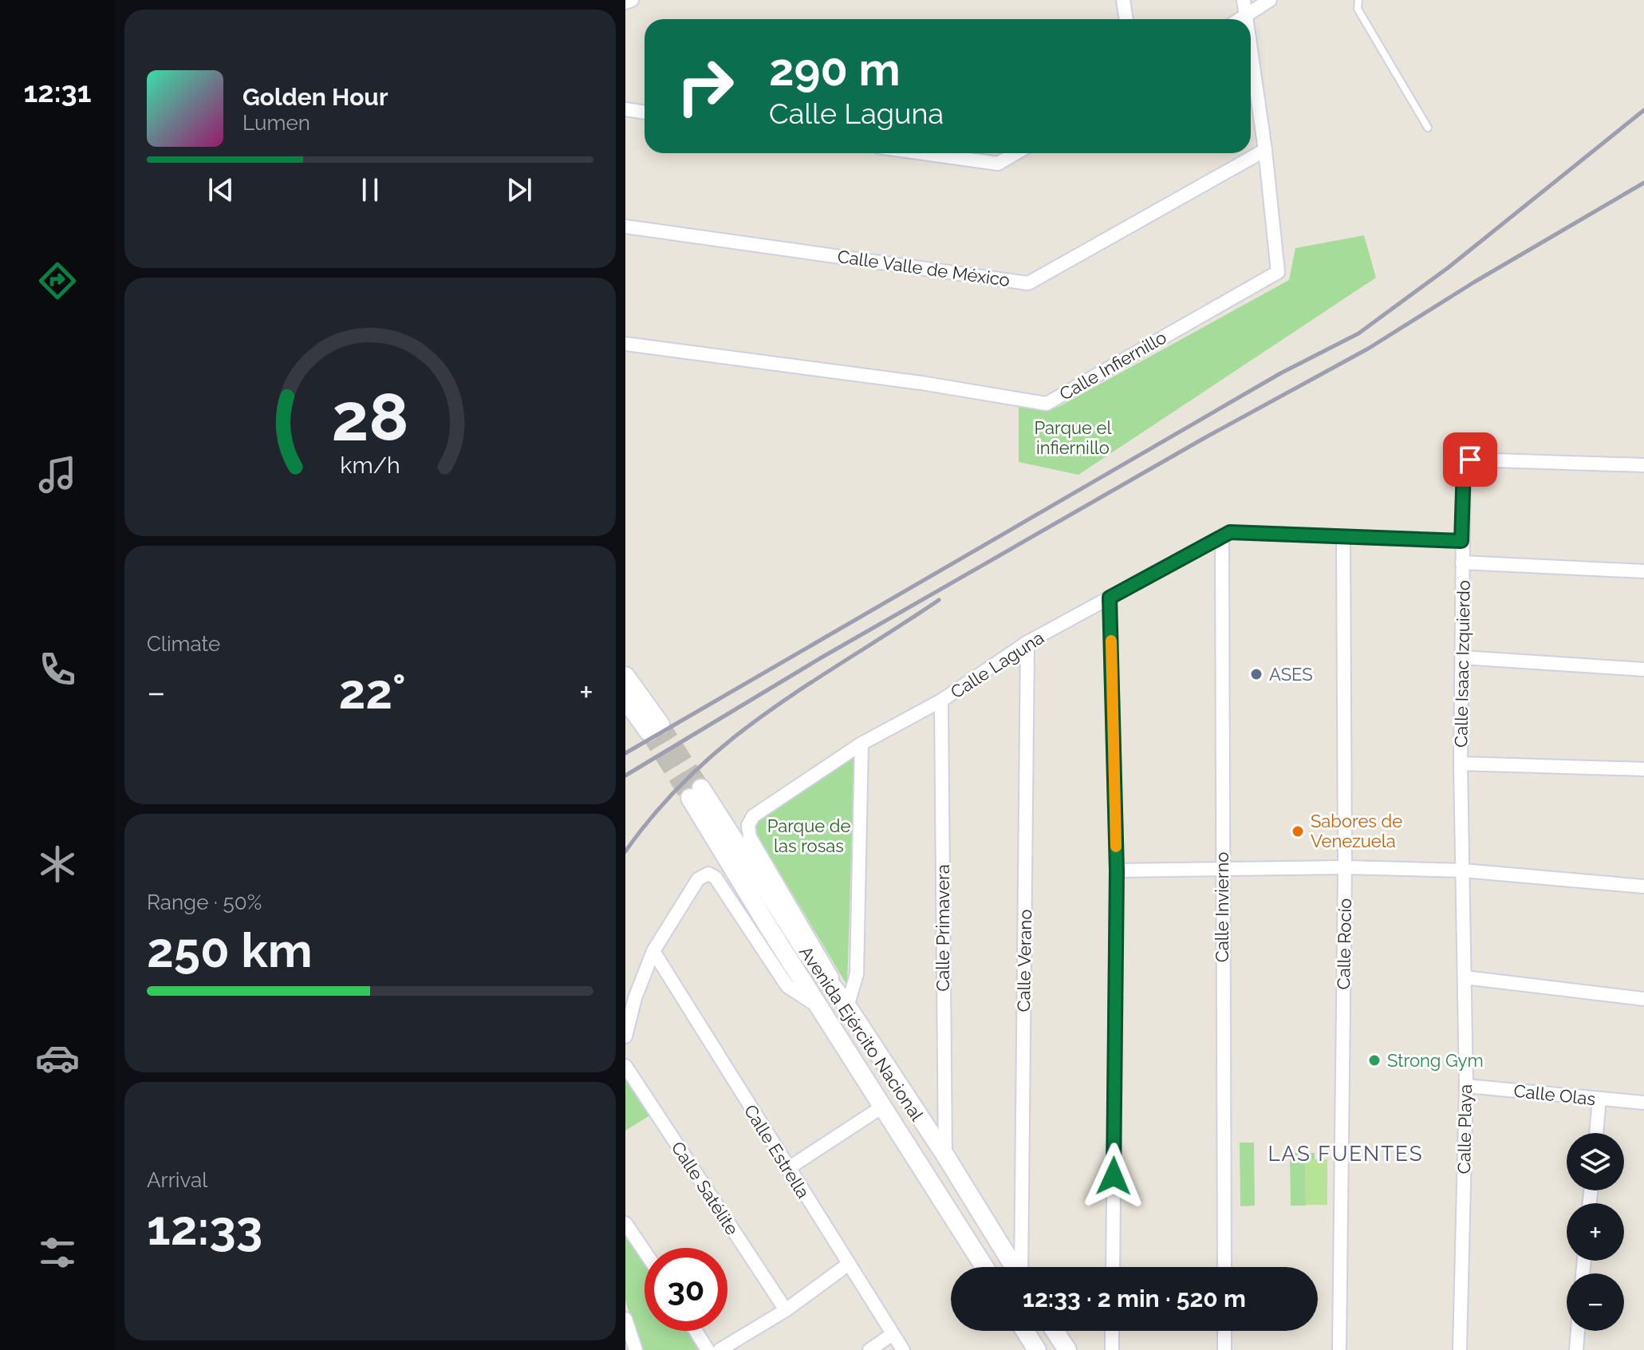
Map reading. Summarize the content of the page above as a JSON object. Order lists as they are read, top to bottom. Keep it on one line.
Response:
{"streets":{"main road":["Avenida Ejército Nacional"],"street":["Calle Valle de México","Calle Infiernillo","Calle Isaac Izquierdo","Calle Laguna","Calle Invierno","Calle Primavera","Calle Rocío","Calle Verano","Calle Olas","Calle Playa","Calle Estrella","Calle Satélite"]},"crossings":[["Calle Valle de México","Calle Infiernillo"],["Calle Isaac Izquierdo","Calle Laguna"],["Calle Isaac Izquierdo","Calle Playa"],["Calle Laguna","Calle Invierno"],["Calle Laguna","Calle Primavera"],["Calle Laguna","Calle Rocío"],["Calle Laguna","Calle Verano"],["Calle Laguna","Avenida Ejército Nacional"],["Calle Primavera","Avenida Ejército Nacional"],["Calle Olas","Calle Playa"]],"districts":["LAS FUENTES"],"parks":["Parque el infiernillo","Parque de las rosas"],"places":["ASES","Sabores de Venezuela","Strong Gym"],"page":{"tabs":"12:31","turn":["290 m","Calle Laguna"],"song":["Golden Hour","Lumen"],"tile":["Climate",["Range · 50%","250 km"],["Arrival","12:33"]],"heat":["−","22°","+"],"map_buttons":["+","−"],"limit":"30","trip":"12:33 · 2 min · 520 m","gauge":["28","km/h"]}}
